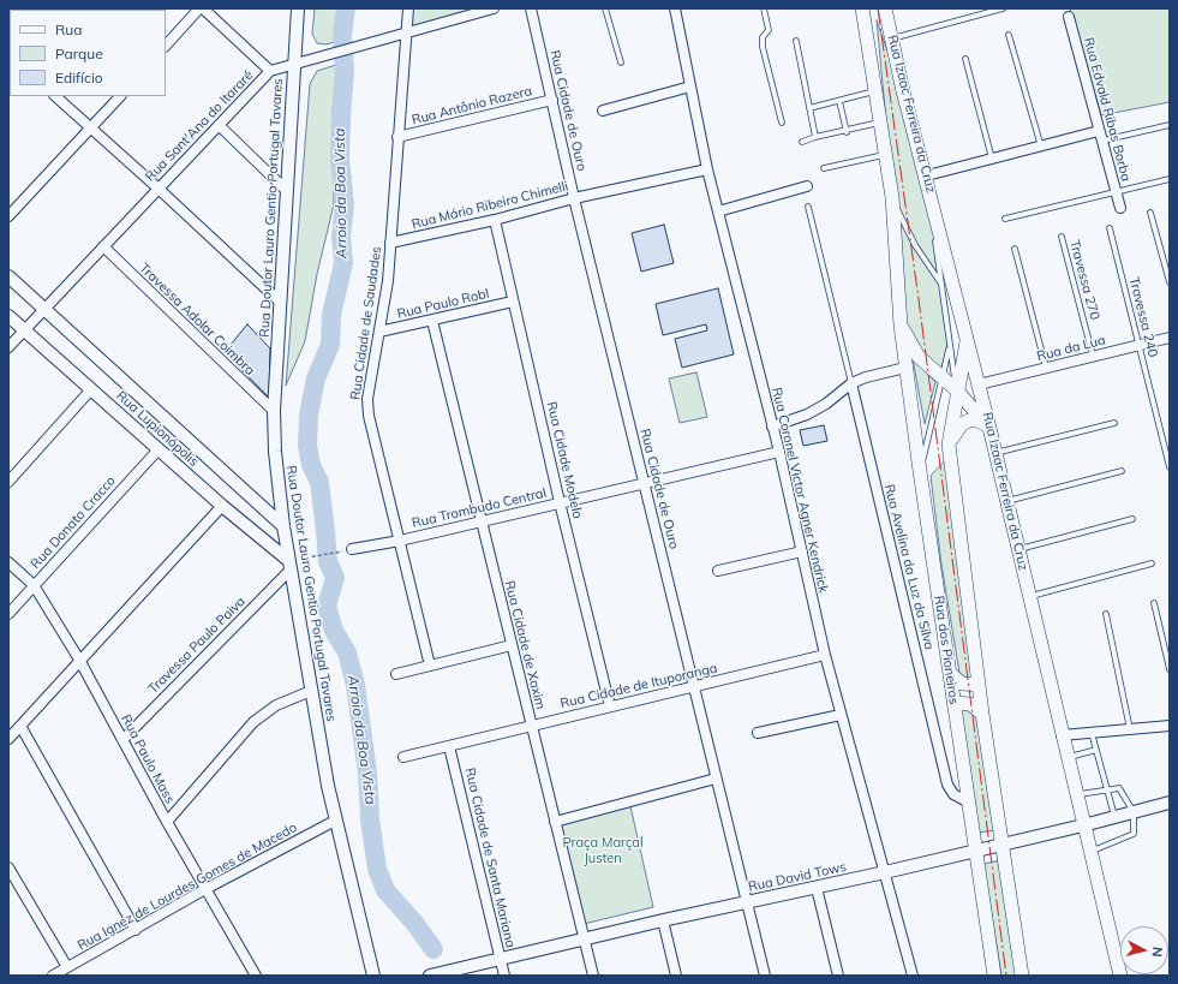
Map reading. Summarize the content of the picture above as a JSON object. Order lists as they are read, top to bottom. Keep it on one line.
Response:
{"streets":{"main road":["Rua Izaac Ferreira da Cruz","Rua dos Pioneiros"],"street":["Rua Antônio Razera","Rua Edvald Ribas Borba","Rua Cidade de Ouro","Rua Sant'Ana do Itararé","Rua Mário Ribeiro Chimelli","Rua Doutor Lauro Gentio Portugal Tavares","Rua Paulo Robl","Travessa Adolar Coimbra","Rua Cidade de Saudades","Rua da Lua","Rua Lupionópolis","Rua Cidade Modelo","Rua Coronel Victor Agner Kendrick","Rua Trombudo Central","Rua Donato Cracco","Rua Avelina da Luz da Silva","Travessa Paulo Paiva","Rua Cidade de Xaxim","Rua Cidade de Ituporanga","Rua Paulo Mass","Rua Cidade de Santa Mariana","Rua David Tows","Rua Ignez de Lourdes Gomes de Macedo"],"lane":["Travessa 270","Travessa 240"]},"crossings":[["Rua Antônio Razera","Rua Cidade de Ouro"],["Rua Antônio Razera","Rua Cidade de Saudades"],["Rua Cidade de Ouro","Rua Mário Ribeiro Chimelli"],["Rua Cidade de Ouro","Rua Trombudo Central"],["Rua Cidade de Ouro","Rua Cidade de Ituporanga"],["Rua Cidade de Ouro","Rua David Tows"],["Rua Izaac Ferreira da Cruz","Rua da Lua"],["Rua Izaac Ferreira da Cruz","Rua dos Pioneiros"],["Rua Izaac Ferreira da Cruz","Rua David Tows"],["Rua Sant'Ana do Itararé","Rua Doutor Lauro Gentio Portugal Tavares"],["Rua Sant'Ana do Itararé","Travessa Adolar Coimbra"],["Rua Sant'Ana do Itararé","Rua Cidade de Saudades"],["Rua Sant'Ana do Itararé","Rua Lupionópolis"],["Rua Mário Ribeiro Chimelli","Rua Cidade de Saudades"],["Rua Mário Ribeiro Chimelli","Rua Cidade Modelo"],["Rua Mário Ribeiro Chimelli","Rua Coronel Victor Agner Kendrick"],["Rua Doutor Lauro Gentio Portugal Tavares","Travessa Adolar Coimbra"],["Rua Doutor Lauro Gentio Portugal Tavares","Rua Lupionópolis"],["Rua Doutor Lauro Gentio Portugal Tavares","Travessa Paulo Paiva"],["Rua Doutor Lauro Gentio Portugal Tavares","Rua Ignez de Lourdes Gomes de Macedo"],["Travessa 270","Rua da Lua"],["Rua Paulo Robl","Rua Cidade de Saudades"],["Rua Paulo Robl","Rua Cidade Modelo"],["Rua Paulo Robl","Rua Cidade de Xaxim"],["Travessa 240","Rua da Lua"],["Rua Cidade de Saudades","Rua Trombudo Central"],["Rua Lupionópolis","Rua Donato Cracco"],["Rua Lupionópolis","Travessa Paulo Paiva"],["Rua Cidade Modelo","Rua Trombudo Central"],["Rua Cidade Modelo","Rua Cidade de Ituporanga"],["Rua Coronel Victor Agner Kendrick","Rua Trombudo Central"],["Rua Coronel Victor Agner Kendrick","Rua Cidade de Ituporanga"],["Rua Coronel Victor Agner Kendrick","Rua David Tows"],["Rua Trombudo Central","Rua Cidade de Xaxim"],["Rua Donato Cracco","Rua Paulo Mass"],["Rua Avelina da Luz da Silva","Rua dos Pioneiros"],["Travessa Paulo Paiva","Rua Paulo Mass"],["Rua Cidade de Xaxim","Rua Cidade de Ituporanga"],["Rua Cidade de Xaxim","Rua David Tows"],["Rua dos Pioneiros","Rua David Tows"],["Rua Cidade de Ituporanga","Rua Cidade de Santa Mariana"],["Rua Paulo Mass","Rua Ignez de Lourdes Gomes de Macedo"],["Rua Cidade de Santa Mariana","Rua David Tows"]],"water":["Arroio da Boa Vista"],"parks":["Praça Marçal Justen"],"legend":["Rua","Parque","Edifício"],"north":"right"}
